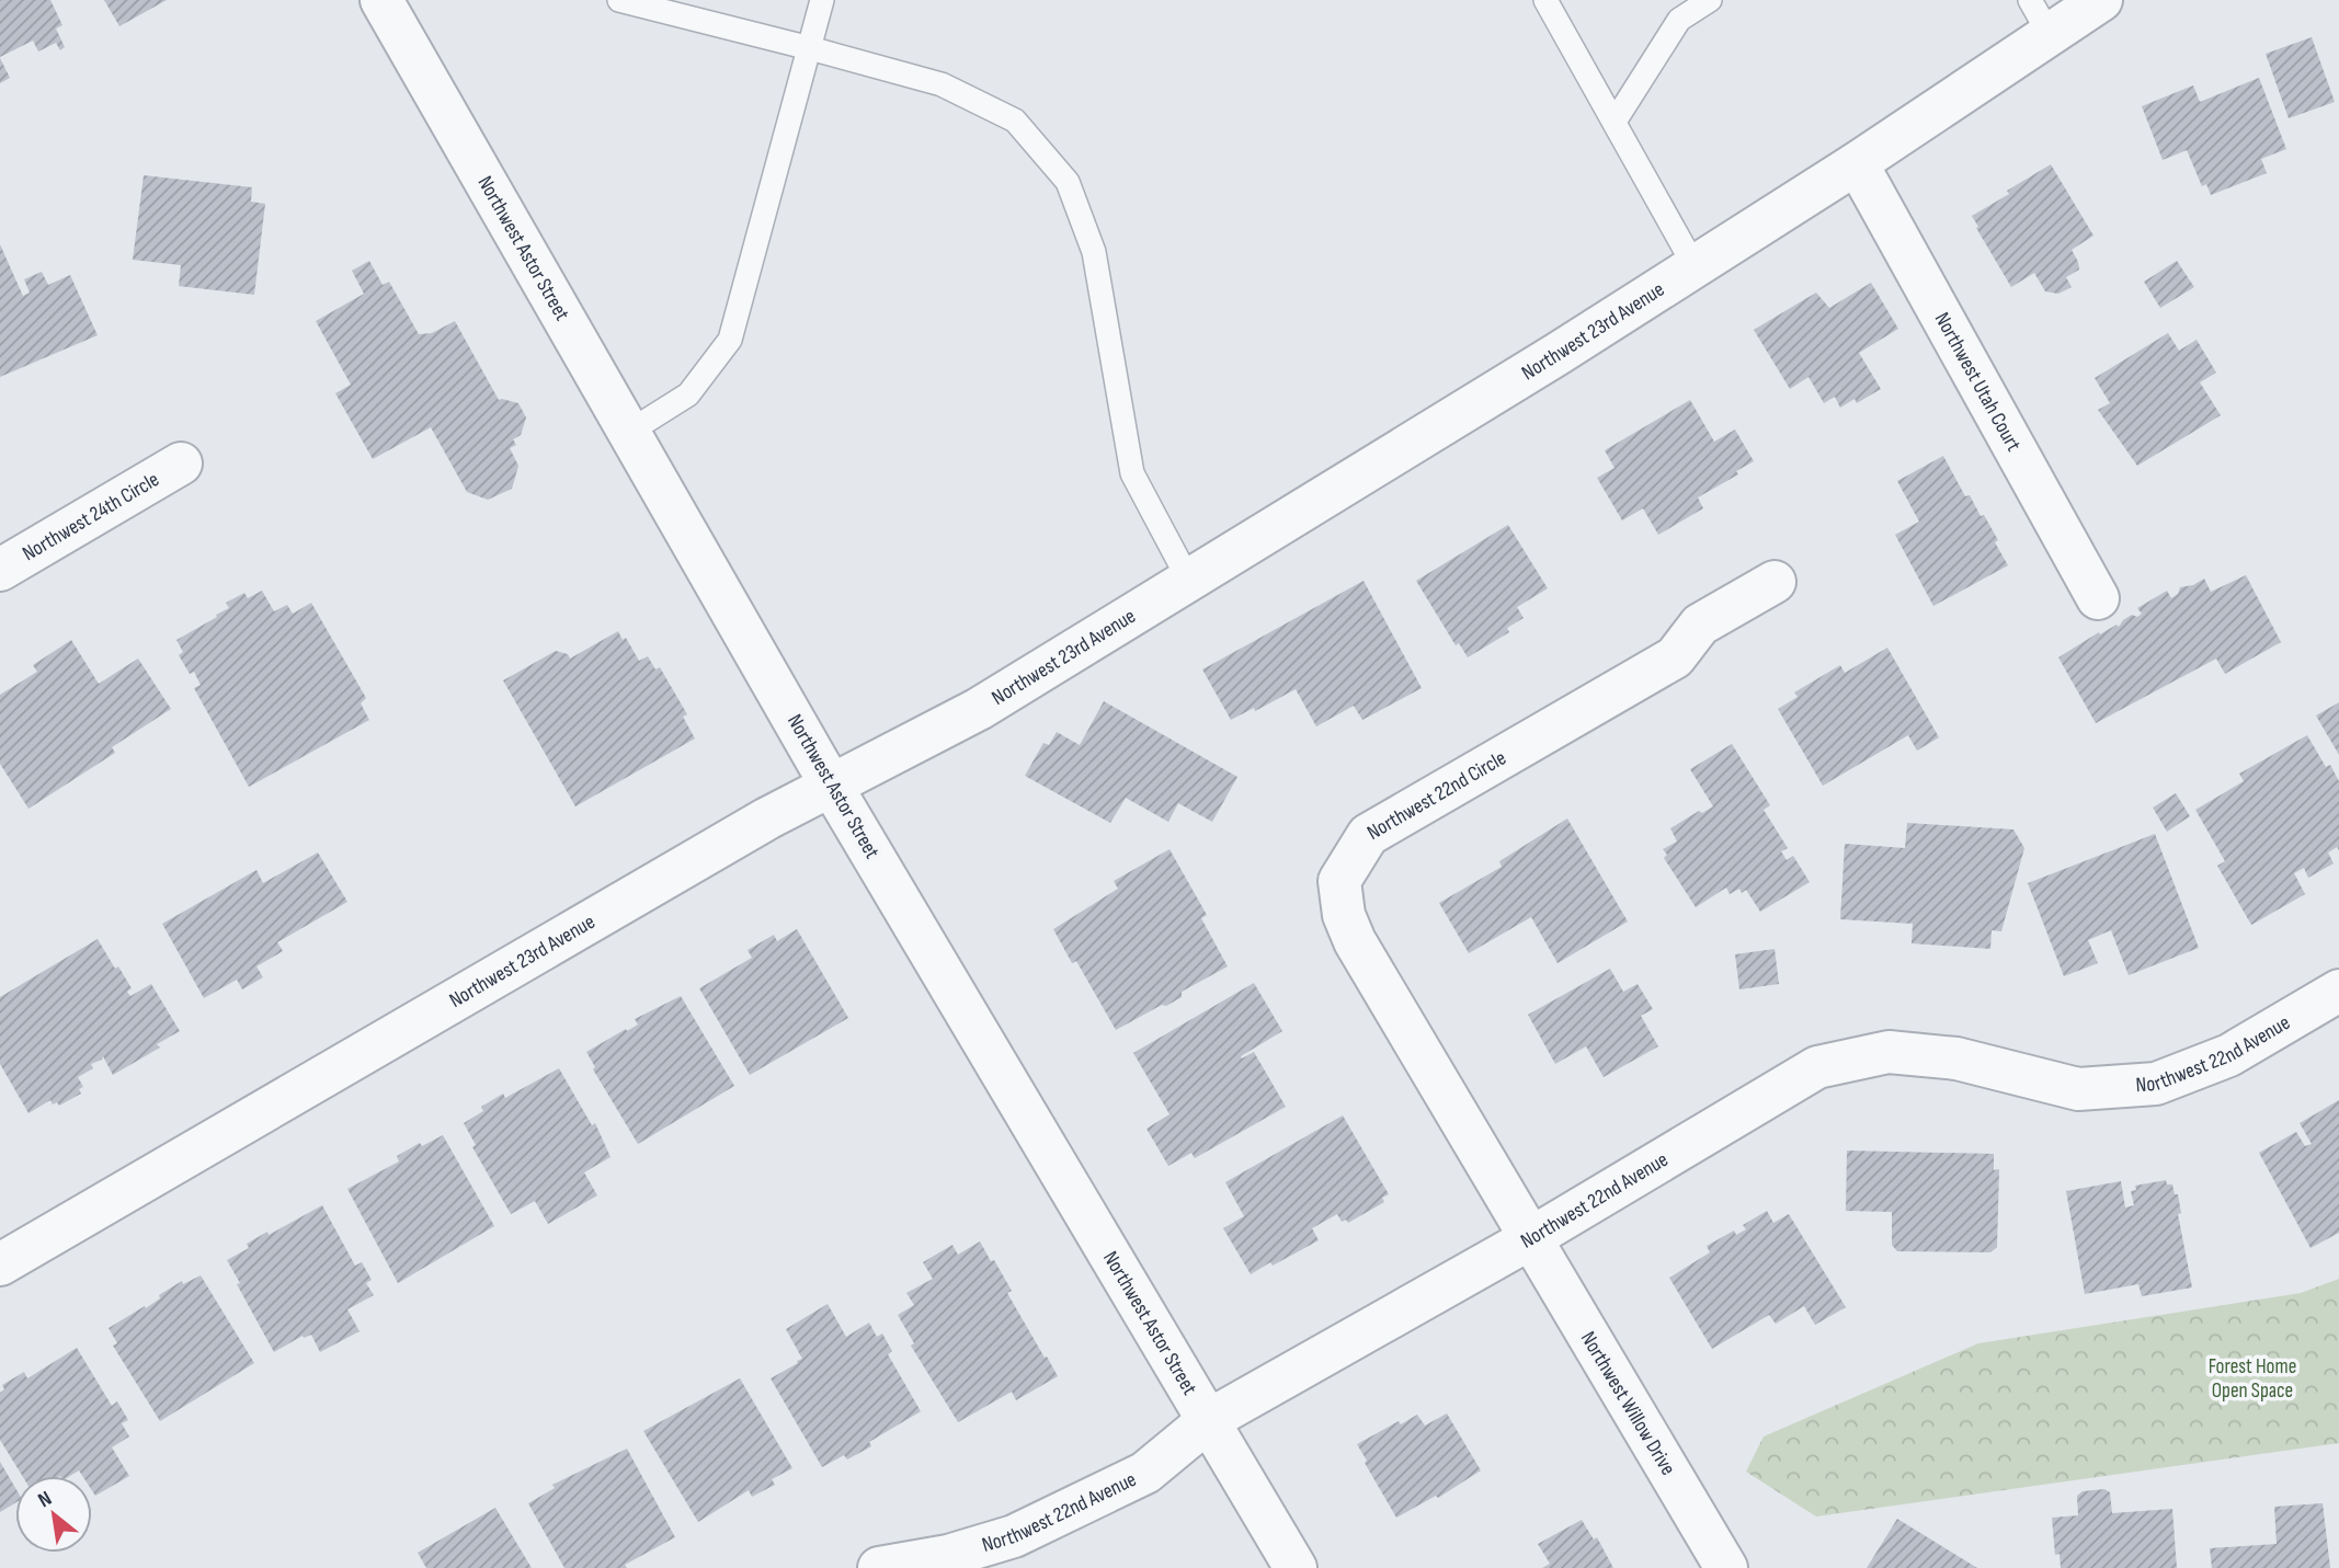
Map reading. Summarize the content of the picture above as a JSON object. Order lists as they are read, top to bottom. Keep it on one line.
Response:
{"streets":{"street":["Northwest Astor Street","Northwest 23rd Avenue","Northwest Utah Court","Northwest 24th Circle","Northwest 22nd Circle","Northwest 22nd Avenue","Northwest Willow Drive"]},"crossings":[["Northwest Astor Street","Northwest 23rd Avenue"],["Northwest Astor Street","Northwest 22nd Avenue"],["Northwest 23rd Avenue","Northwest Utah Court"],["Northwest 22nd Circle","Northwest 22nd Avenue"],["Northwest 22nd Circle","Northwest Willow Drive"],["Northwest 22nd Avenue","Northwest Willow Drive"]],"parks":["Forest Home Open Space"],"north":"top left"}
